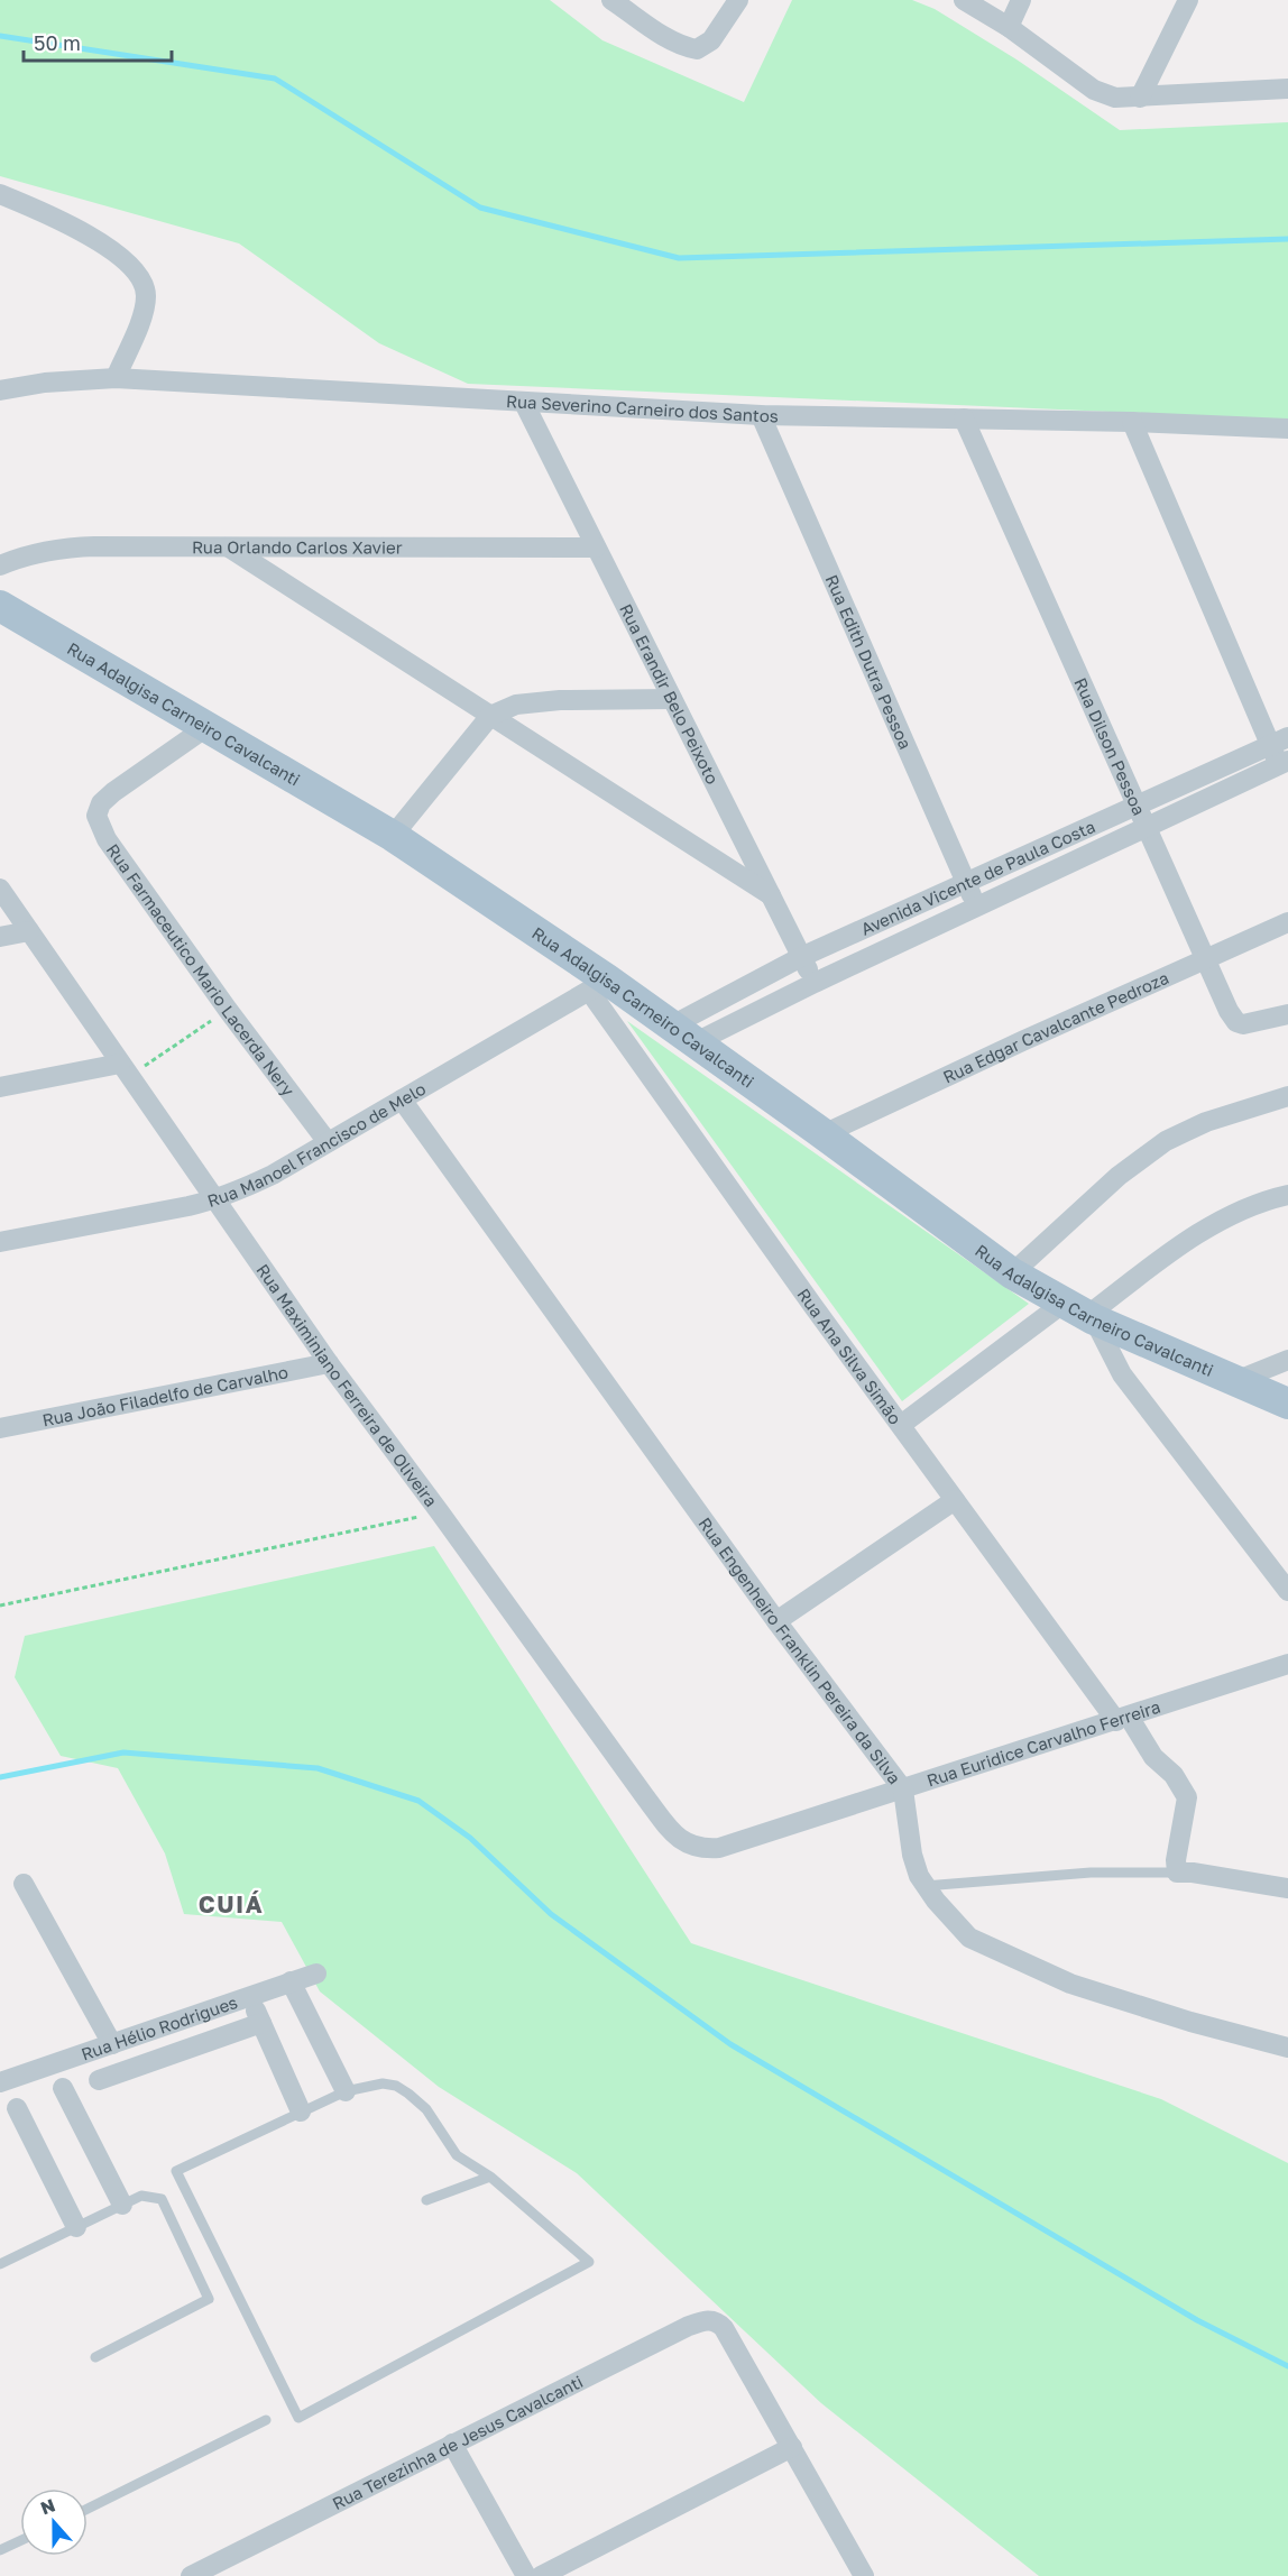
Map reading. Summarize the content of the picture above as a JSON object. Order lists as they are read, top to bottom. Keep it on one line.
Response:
{"streets":{"main road":["Rua Adalgisa Carneiro Cavalcanti"],"street":["Rua Severino Carneiro dos Santos","Rua Orlando Carlos Xavier","Rua Edith Dutra Pessoa","Rua Erandir Belo Peixoto","Rua Dilson Pessoa","Avenida Vicente de Paula Costa","Rua Farmaceutico Mario Lacerda Nery","Rua Edgar Cavalcante Pedroza","Rua Manoel Francisco de Melo","Rua Ana Silva Simão","Rua Maximiniano Ferreira de Oliveira","Rua João Filadelfo de Carvalho","Rua Engenheiro Franklin Pereira da Silva","Rua Euridice Carvalho Ferreira","Rua Hélio Rodrigues","Rua Terezinha de Jesus Cavalcanti"]},"crossings":[["Rua Severino Carneiro dos Santos","Rua Edith Dutra Pessoa"],["Rua Severino Carneiro dos Santos","Rua Erandir Belo Peixoto"],["Rua Severino Carneiro dos Santos","Rua Dilson Pessoa"],["Rua Orlando Carlos Xavier","Rua Erandir Belo Peixoto"],["Rua Edith Dutra Pessoa","Avenida Vicente de Paula Costa"],["Rua Erandir Belo Peixoto","Avenida Vicente de Paula Costa"],["Rua Adalgisa Carneiro Cavalcanti","Avenida Vicente de Paula Costa"],["Rua Adalgisa Carneiro Cavalcanti","Rua Farmaceutico Mario Lacerda Nery"],["Rua Adalgisa Carneiro Cavalcanti","Rua Edgar Cavalcante Pedroza"],["Rua Adalgisa Carneiro Cavalcanti","Rua Manoel Francisco de Melo"],["Rua Adalgisa Carneiro Cavalcanti","Rua Ana Silva Simão"],["Rua Dilson Pessoa","Avenida Vicente de Paula Costa"],["Rua Dilson Pessoa","Rua Edgar Cavalcante Pedroza"],["Rua Farmaceutico Mario Lacerda Nery","Rua Manoel Francisco de Melo"],["Rua Manoel Francisco de Melo","Rua Ana Silva Simão"],["Rua Manoel Francisco de Melo","Rua Maximiniano Ferreira de Oliveira"],["Rua Manoel Francisco de Melo","Rua Engenheiro Franklin Pereira da Silva"],["Rua Ana Silva Simão","Rua Euridice Carvalho Ferreira"],["Rua Maximiniano Ferreira de Oliveira","Rua João Filadelfo de Carvalho"],["Rua Maximiniano Ferreira de Oliveira","Rua Euridice Carvalho Ferreira"],["Rua Engenheiro Franklin Pereira da Silva","Rua Euridice Carvalho Ferreira"]],"districts":["CUIÁ"],"scale_bar":"50 m","north":"top"}
